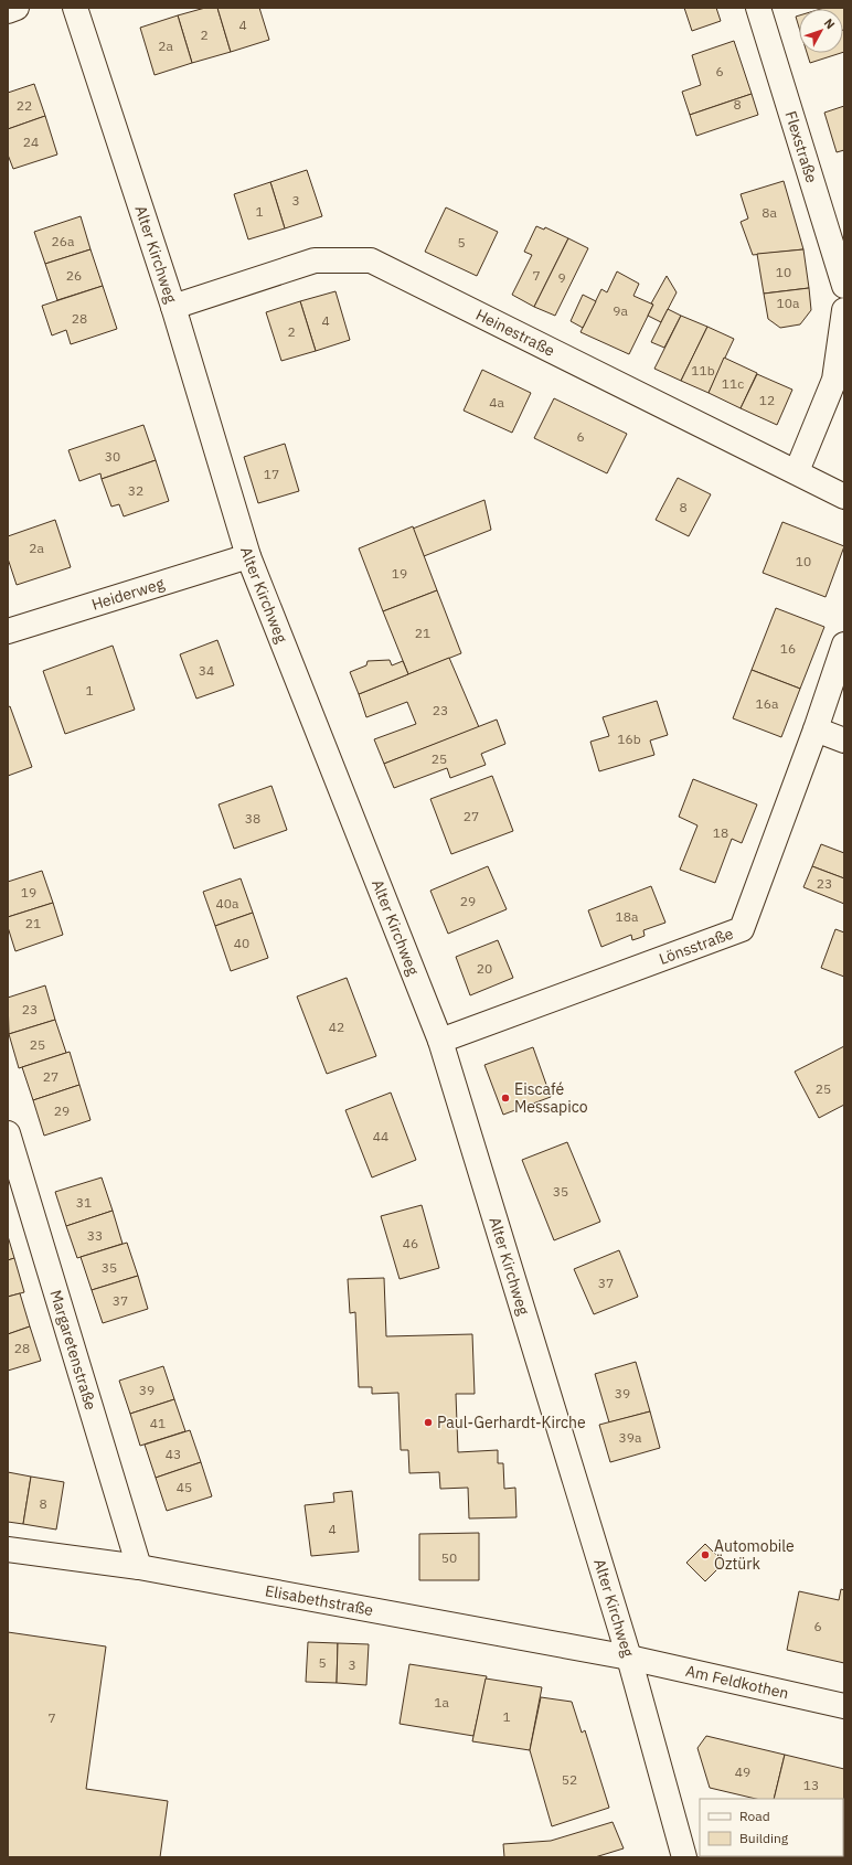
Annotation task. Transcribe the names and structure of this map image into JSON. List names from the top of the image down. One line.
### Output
{"streets":{"street":["Flexstraße","Alter Kirchweg","Heinestraße","Heiderweg","Lönsstraße","Margaretenstraße","Elisabethstraße","Am Feldkothen"]},"crossings":[["Alter Kirchweg","Heinestraße"],["Alter Kirchweg","Heiderweg"],["Alter Kirchweg","Lönsstraße"],["Alter Kirchweg","Elisabethstraße"],["Alter Kirchweg","Am Feldkothen"],["Margaretenstraße","Elisabethstraße"],["Elisabethstraße","Am Feldkothen"]],"places":["Eiscafé Messapico","Paul-Gerhardt-Kirche","Automobile Öztürk"],"house_numbers":["4","2","2a","6","8","22","24","3","1","8a","26a","5","10","26","7","9","10a","9a","28","4","2","11b","11c","12","4a","6","30","17","32","8","2a","10","19","21","16","34","1","16a","23","16b","25","27","38","18","23","19","29","40a","18a","21","40","20","23","42","25","27","25","29","44","35","31","33","46","35","37","37","28","39","39","41","39a","43","45","8","4","50","6","5","3","1a","1","7","49","52","13"],"legend":["Road","Building"],"north":"top right"}
